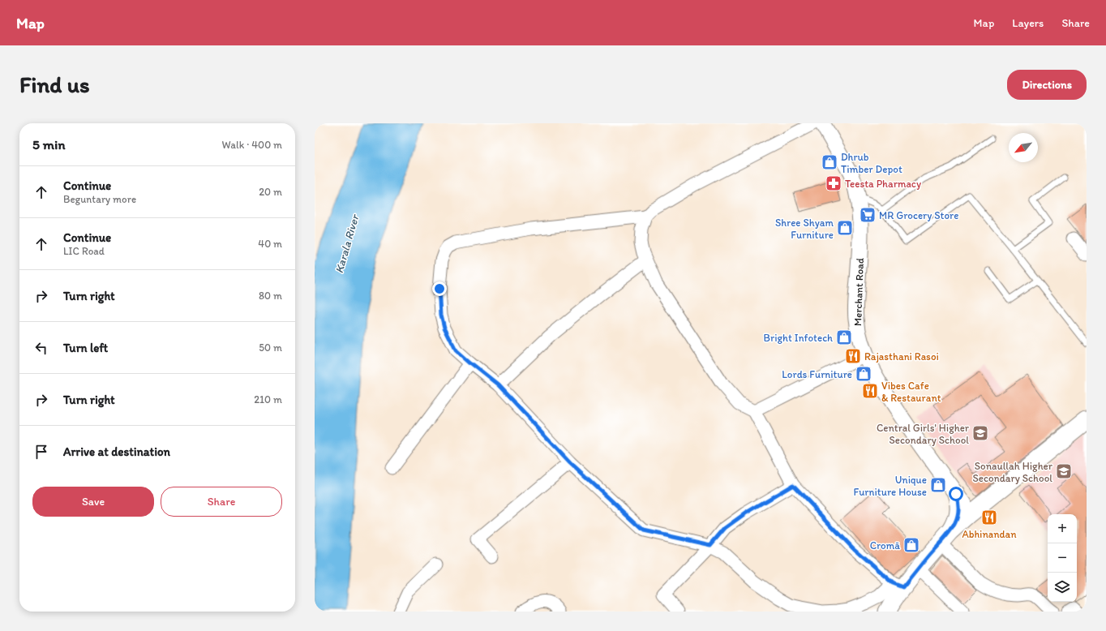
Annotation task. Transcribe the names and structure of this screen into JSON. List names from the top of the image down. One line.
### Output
{"streets":{"street":["Merchant Road"]},"water":["Karala River"],"places":{"shop":["Dhrub Timber Depot","Shree Shyam Furniture","Bright Infotech","Lords Furniture","Unique Furniture House","Cromā"],"pharmacy":["Teesta Pharmacy"],"supermarket":["MR Grocery Store"],"restaurant":["Rajasthani Rasoi","Vibes Cafe & Restaurant","Abhinandan"],"school or university":["Central Girls' Higher Secondary School","Sonaullah Higher Secondary School"]},"north":"bottom left","page":{"header":"Map","nav":["Map","Layers","Share"],"buttons":["Directions",["Save","Share"]],"title":"Find us","heading":["5 min","Walk · 400 m"],"list":[["Continue","Beguntary more","20 m"],["Continue","LIC Road","40 m"],["Turn right","80 m"],["Turn left","50 m"],["Turn right","210 m"],"Arrive at destination"],"map_buttons":["+","−"]}}
